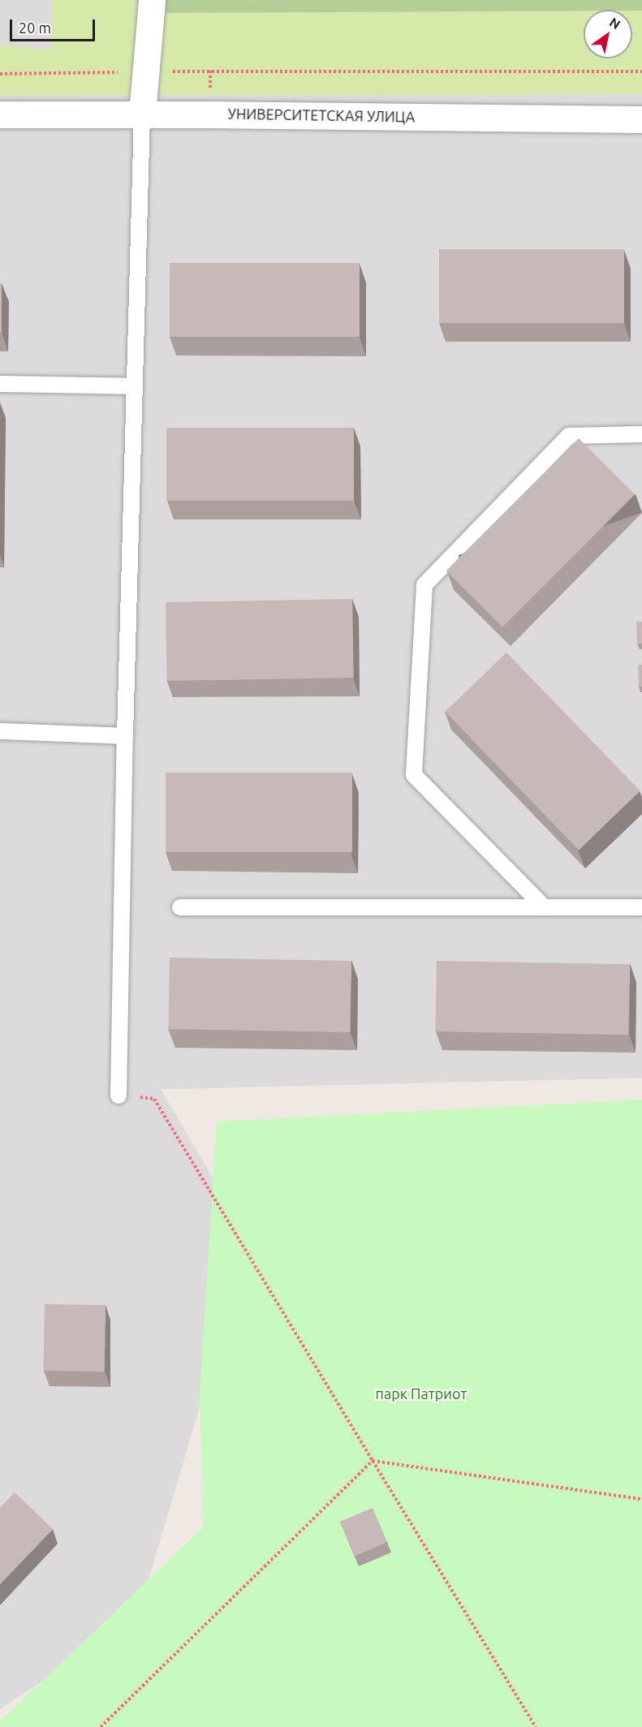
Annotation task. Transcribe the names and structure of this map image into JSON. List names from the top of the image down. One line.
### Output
{"streets":{"street":["УНИВЕРСИТЕТСКАЯ УЛИЦА"]},"parks":["парк Патриот"],"scale_bar":"20 m","north":"top right"}
